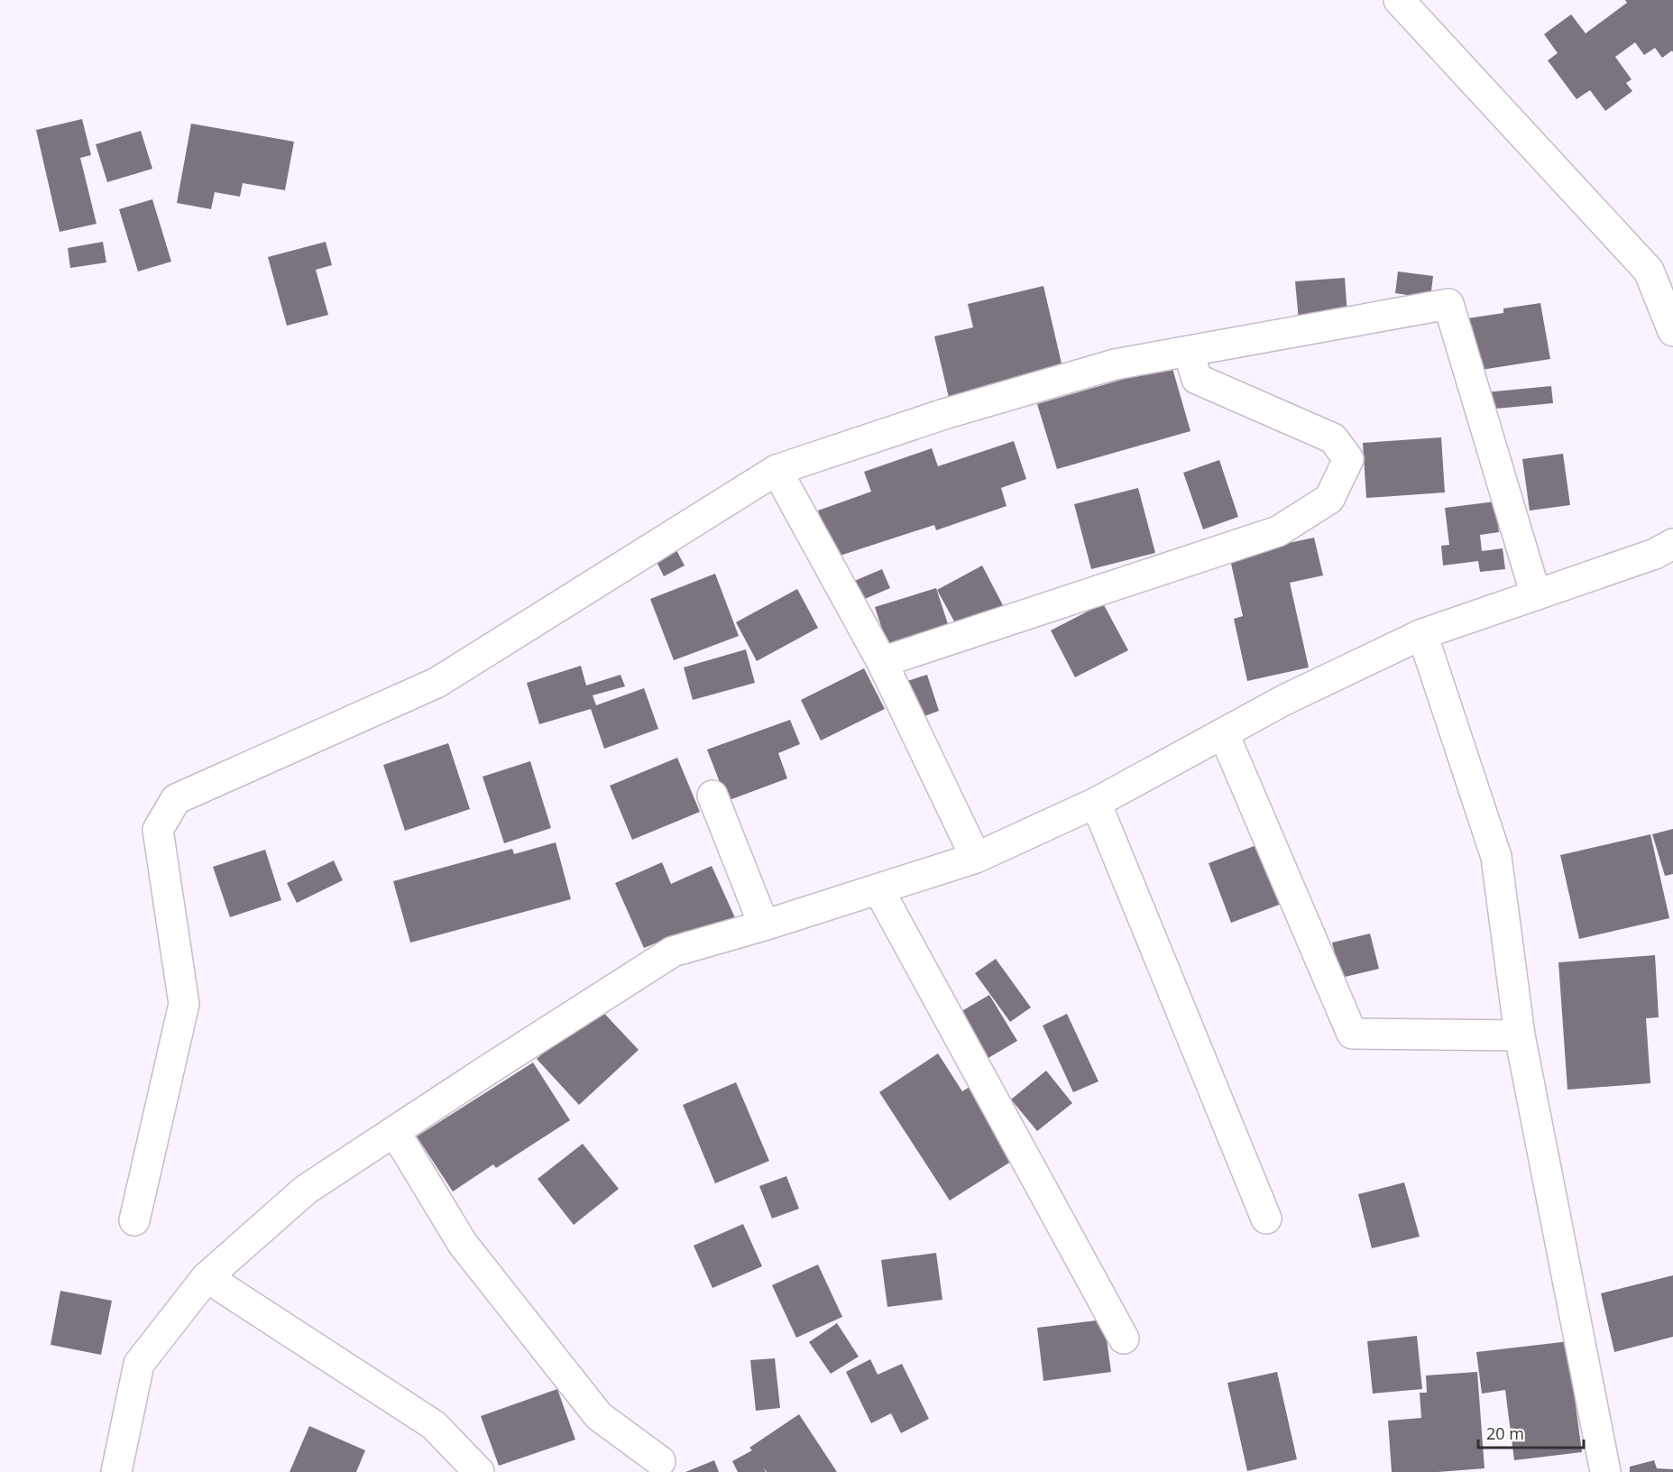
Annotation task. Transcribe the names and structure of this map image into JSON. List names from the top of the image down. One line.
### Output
{"scale_bar":"20 m"}
